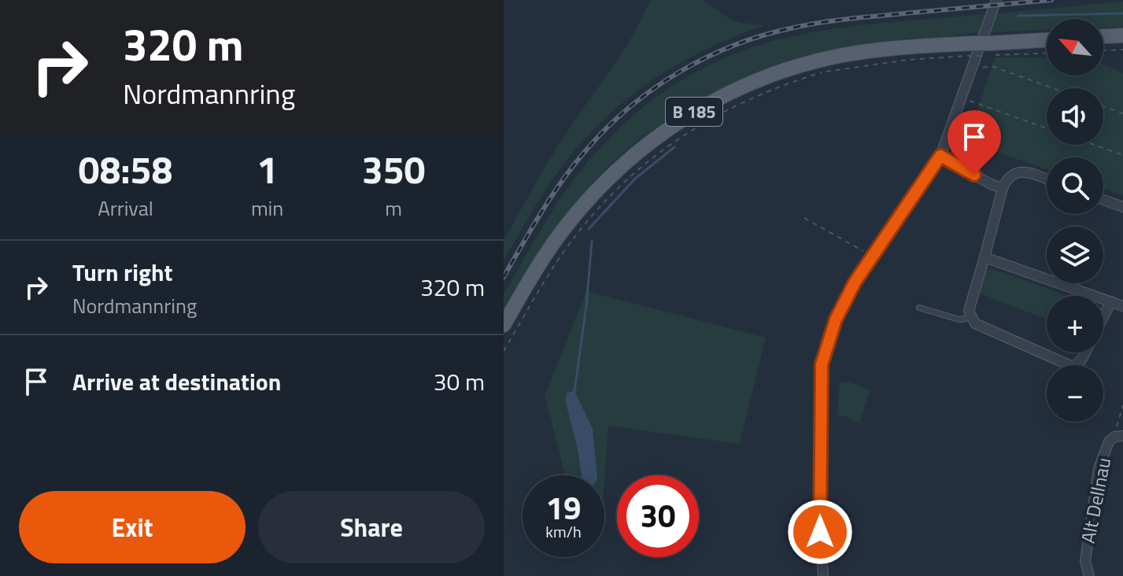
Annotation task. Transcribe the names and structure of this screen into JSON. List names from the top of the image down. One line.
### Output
{"streets":{"main road":["B 185"],"street":["Alt Dellnau"]},"north":"top left","page":{"turn":["320 m","Nordmannring"],"map_buttons":["+","−"],"eta":["08:58","Arrival","1","min","350","m"],"list":[{"name":"Turn right","note":"Nordmannring","value":"320 m"},{"name":"Arrive at destination","value":"30 m"}],"speed":"19 km/h","limit":"30","buttons":["Exit","Share"]}}
